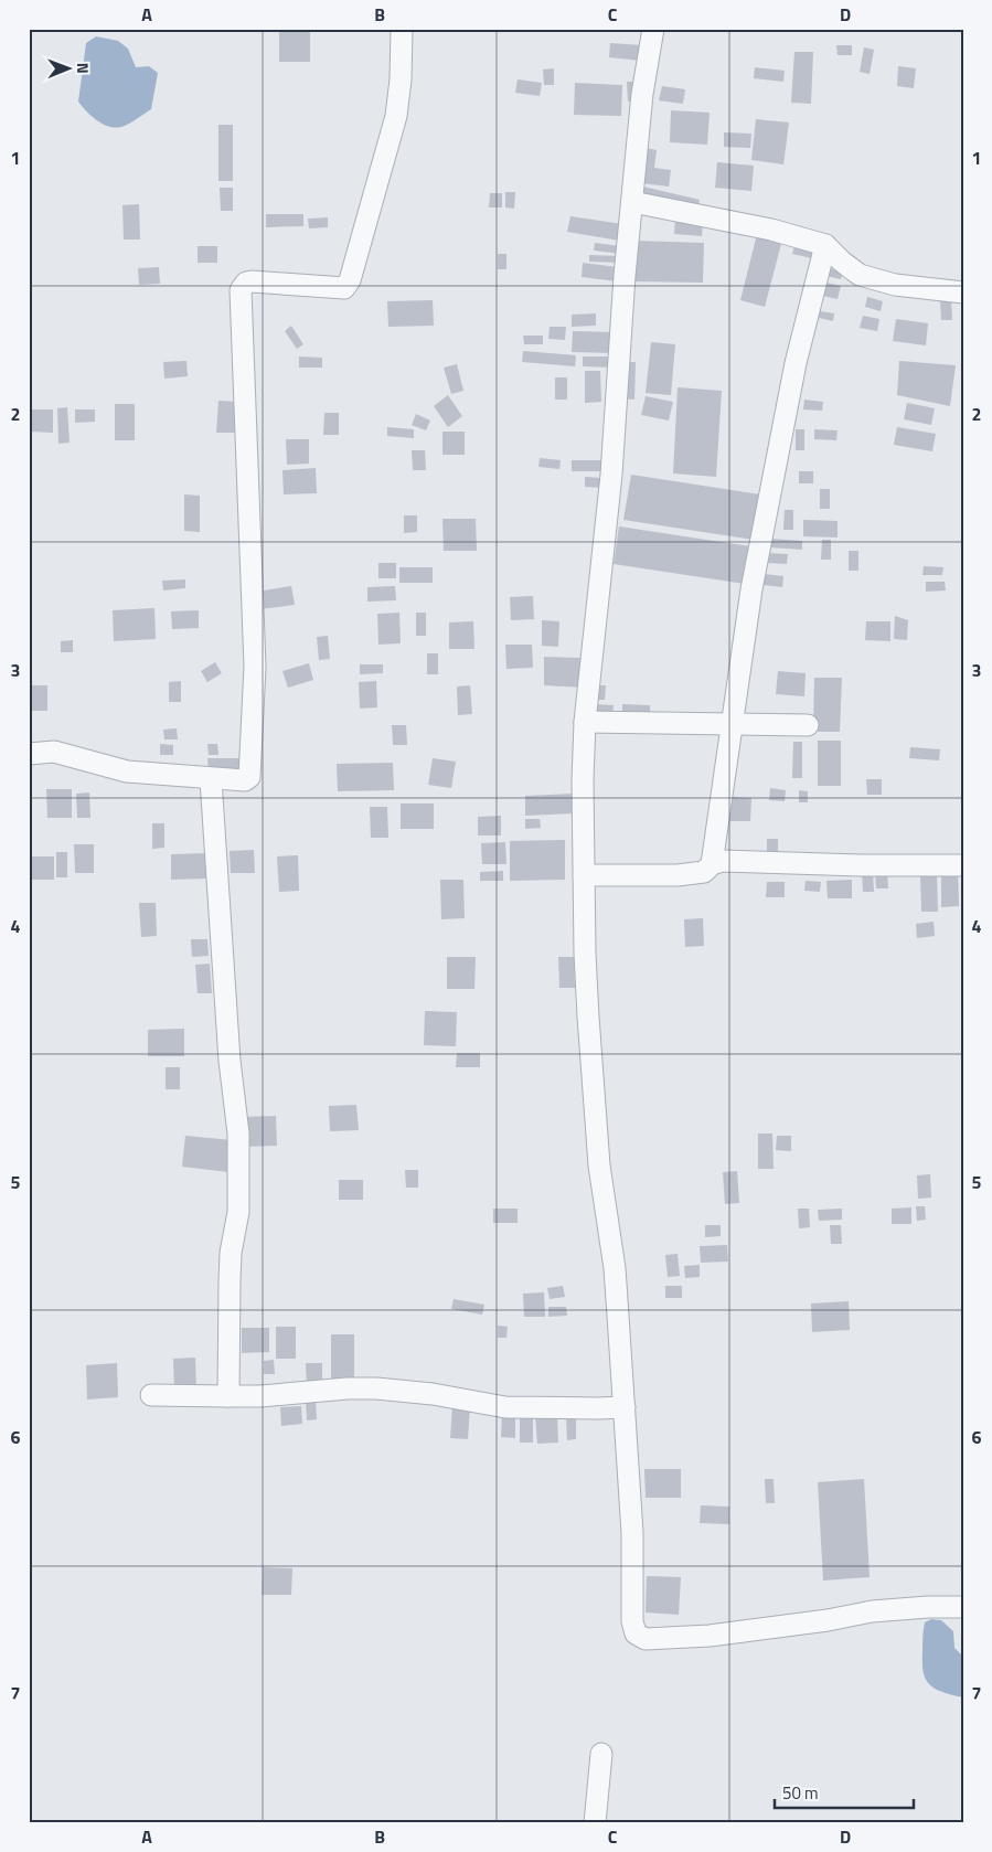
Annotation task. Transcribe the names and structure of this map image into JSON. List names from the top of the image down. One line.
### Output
{"scale_bar":"50 m","north":"right","grid":{"columns":["A","B","C","D"],"rows":["1","2","3","4","5","6","7"]}}
